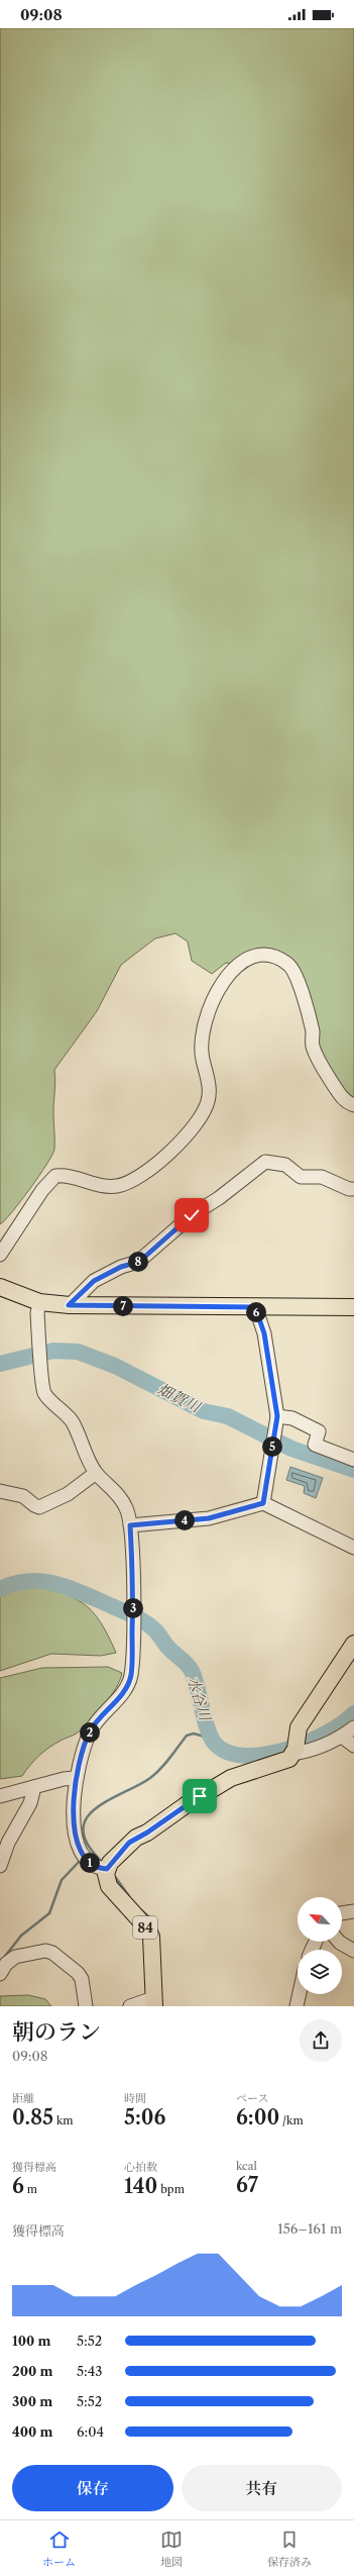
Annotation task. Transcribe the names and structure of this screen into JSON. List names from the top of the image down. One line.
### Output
{"streets":{"main road":["84"]},"water":["畑賀川","水谷川"],"north":"top left","page":{"status":"09:08","pins":["8","7","6","5","4","3","2","1"],"heading":["朝のラン","09:08"],"stats":[["距離","0.85 km"],["時間","5:06"],["ペース","6:00 /km"],["獲得標高","6 m"],["心拍数","140 bpm"],["kcal","67"]],"chart":["獲得標高","156–161 m"],"list":[{"name":"100 m","note":"5:52"},{"name":"200 m","note":"5:43"},{"name":"300 m","note":"5:52"},{"name":"400 m","note":"6:04"}],"buttons":["保存","共有"],"tabs":["ホーム","地図","保存済み"]}}
